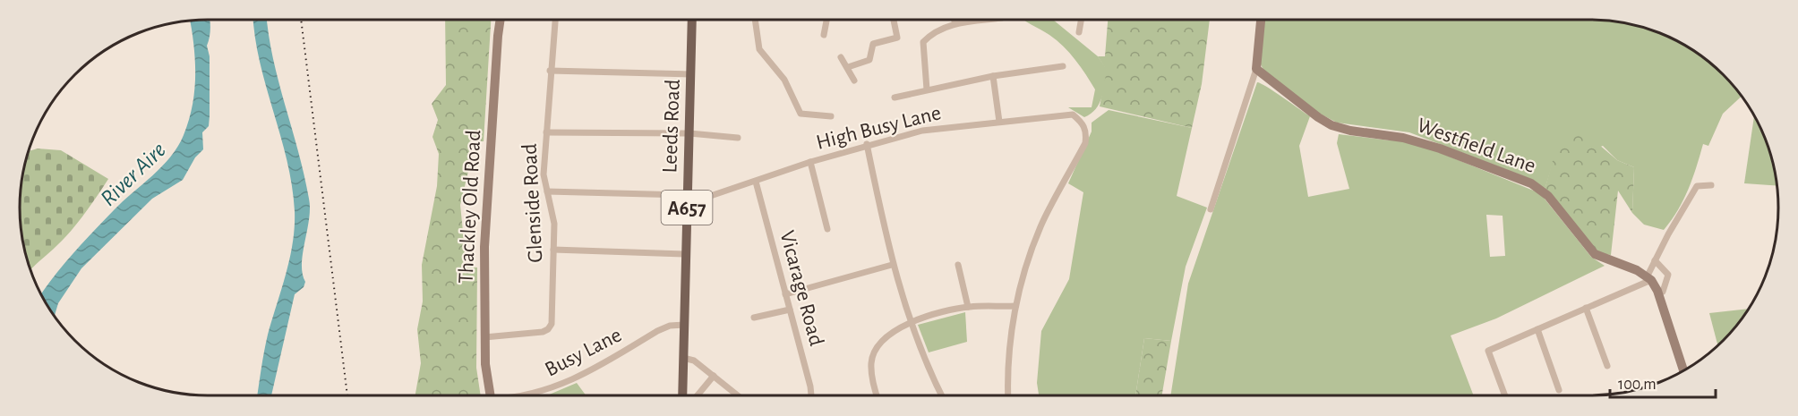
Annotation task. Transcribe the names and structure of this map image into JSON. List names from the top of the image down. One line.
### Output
{"streets":{"main road":["Leeds Road","A657"],"street":["High Busy Lane","Westfield Lane","Glenside Road","Thackley Old Road","Vicarage Road","Busy Lane"]},"crossings":[["Leeds Road","High Busy Lane"],["Leeds Road","Busy Lane"],["High Busy Lane","Glenside Road"],["High Busy Lane","Vicarage Road"],["Glenside Road","Thackley Old Road"]],"water":["River Aire"],"scale_bar":"100 m"}
